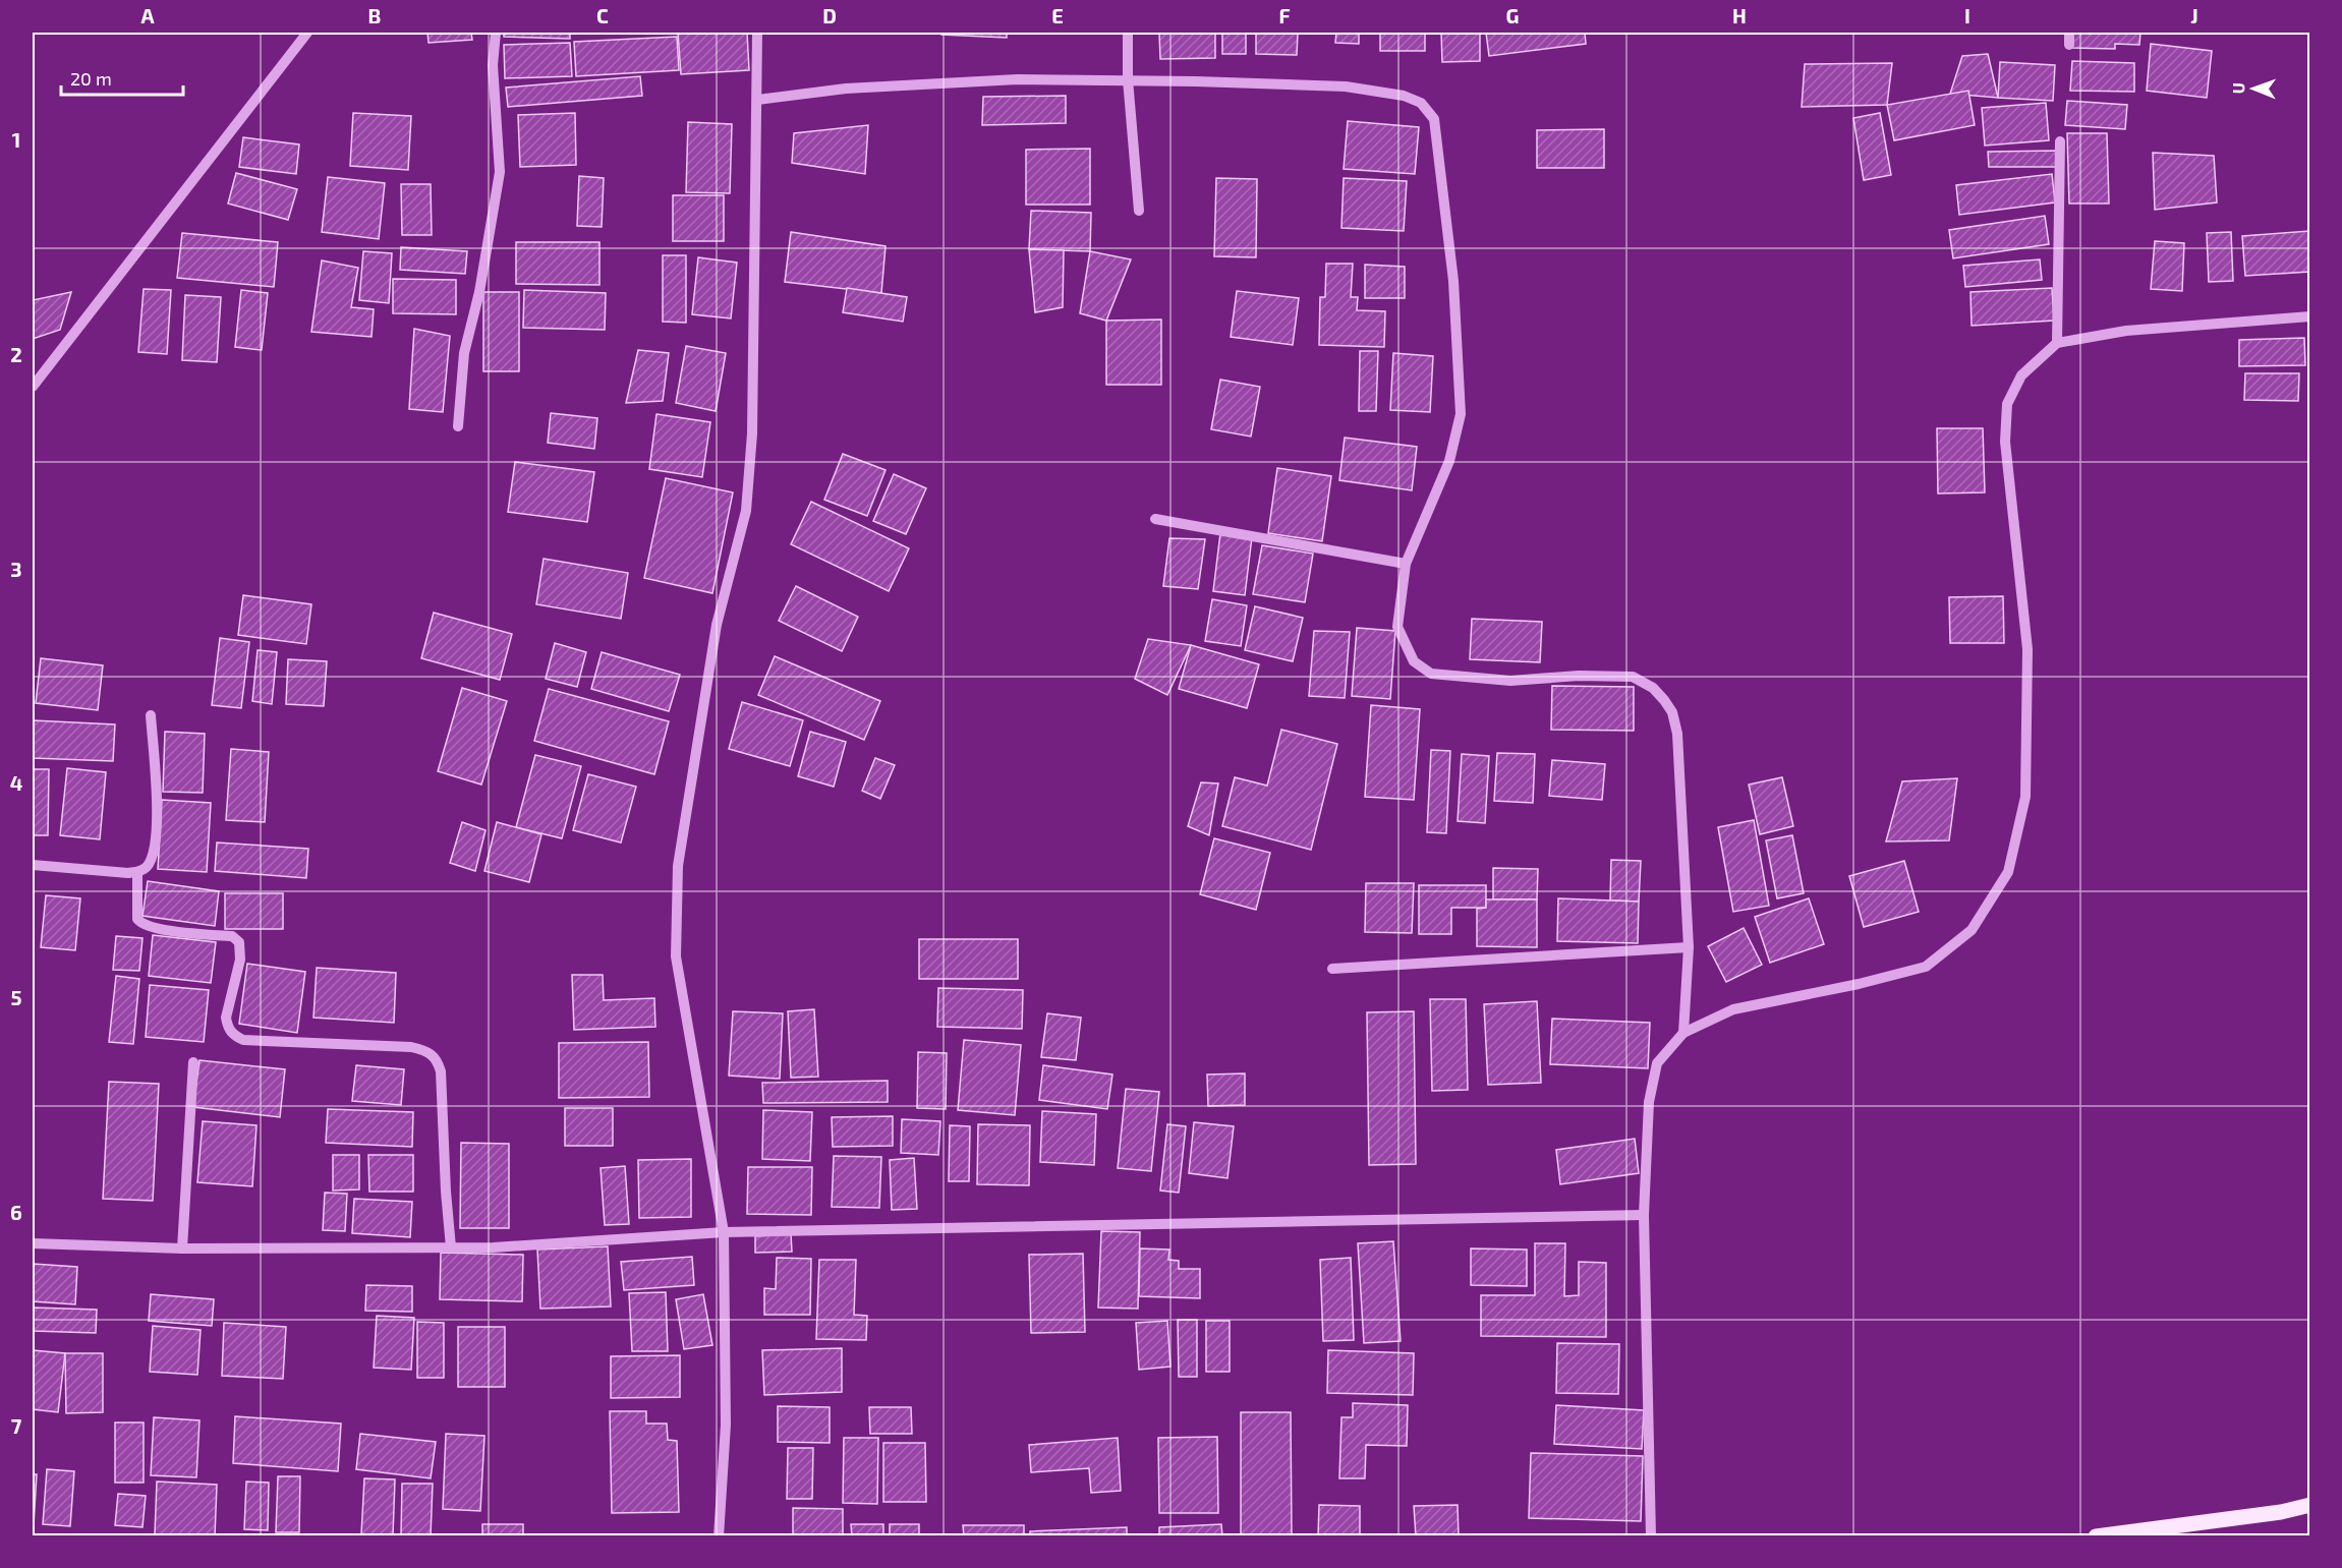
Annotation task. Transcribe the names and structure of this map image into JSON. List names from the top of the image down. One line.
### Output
{"scale_bar":"20 m","north":"left","grid":{"columns":["A","B","C","D","E","F","G","H","I","J"],"rows":["1","2","3","4","5","6","7"]}}
